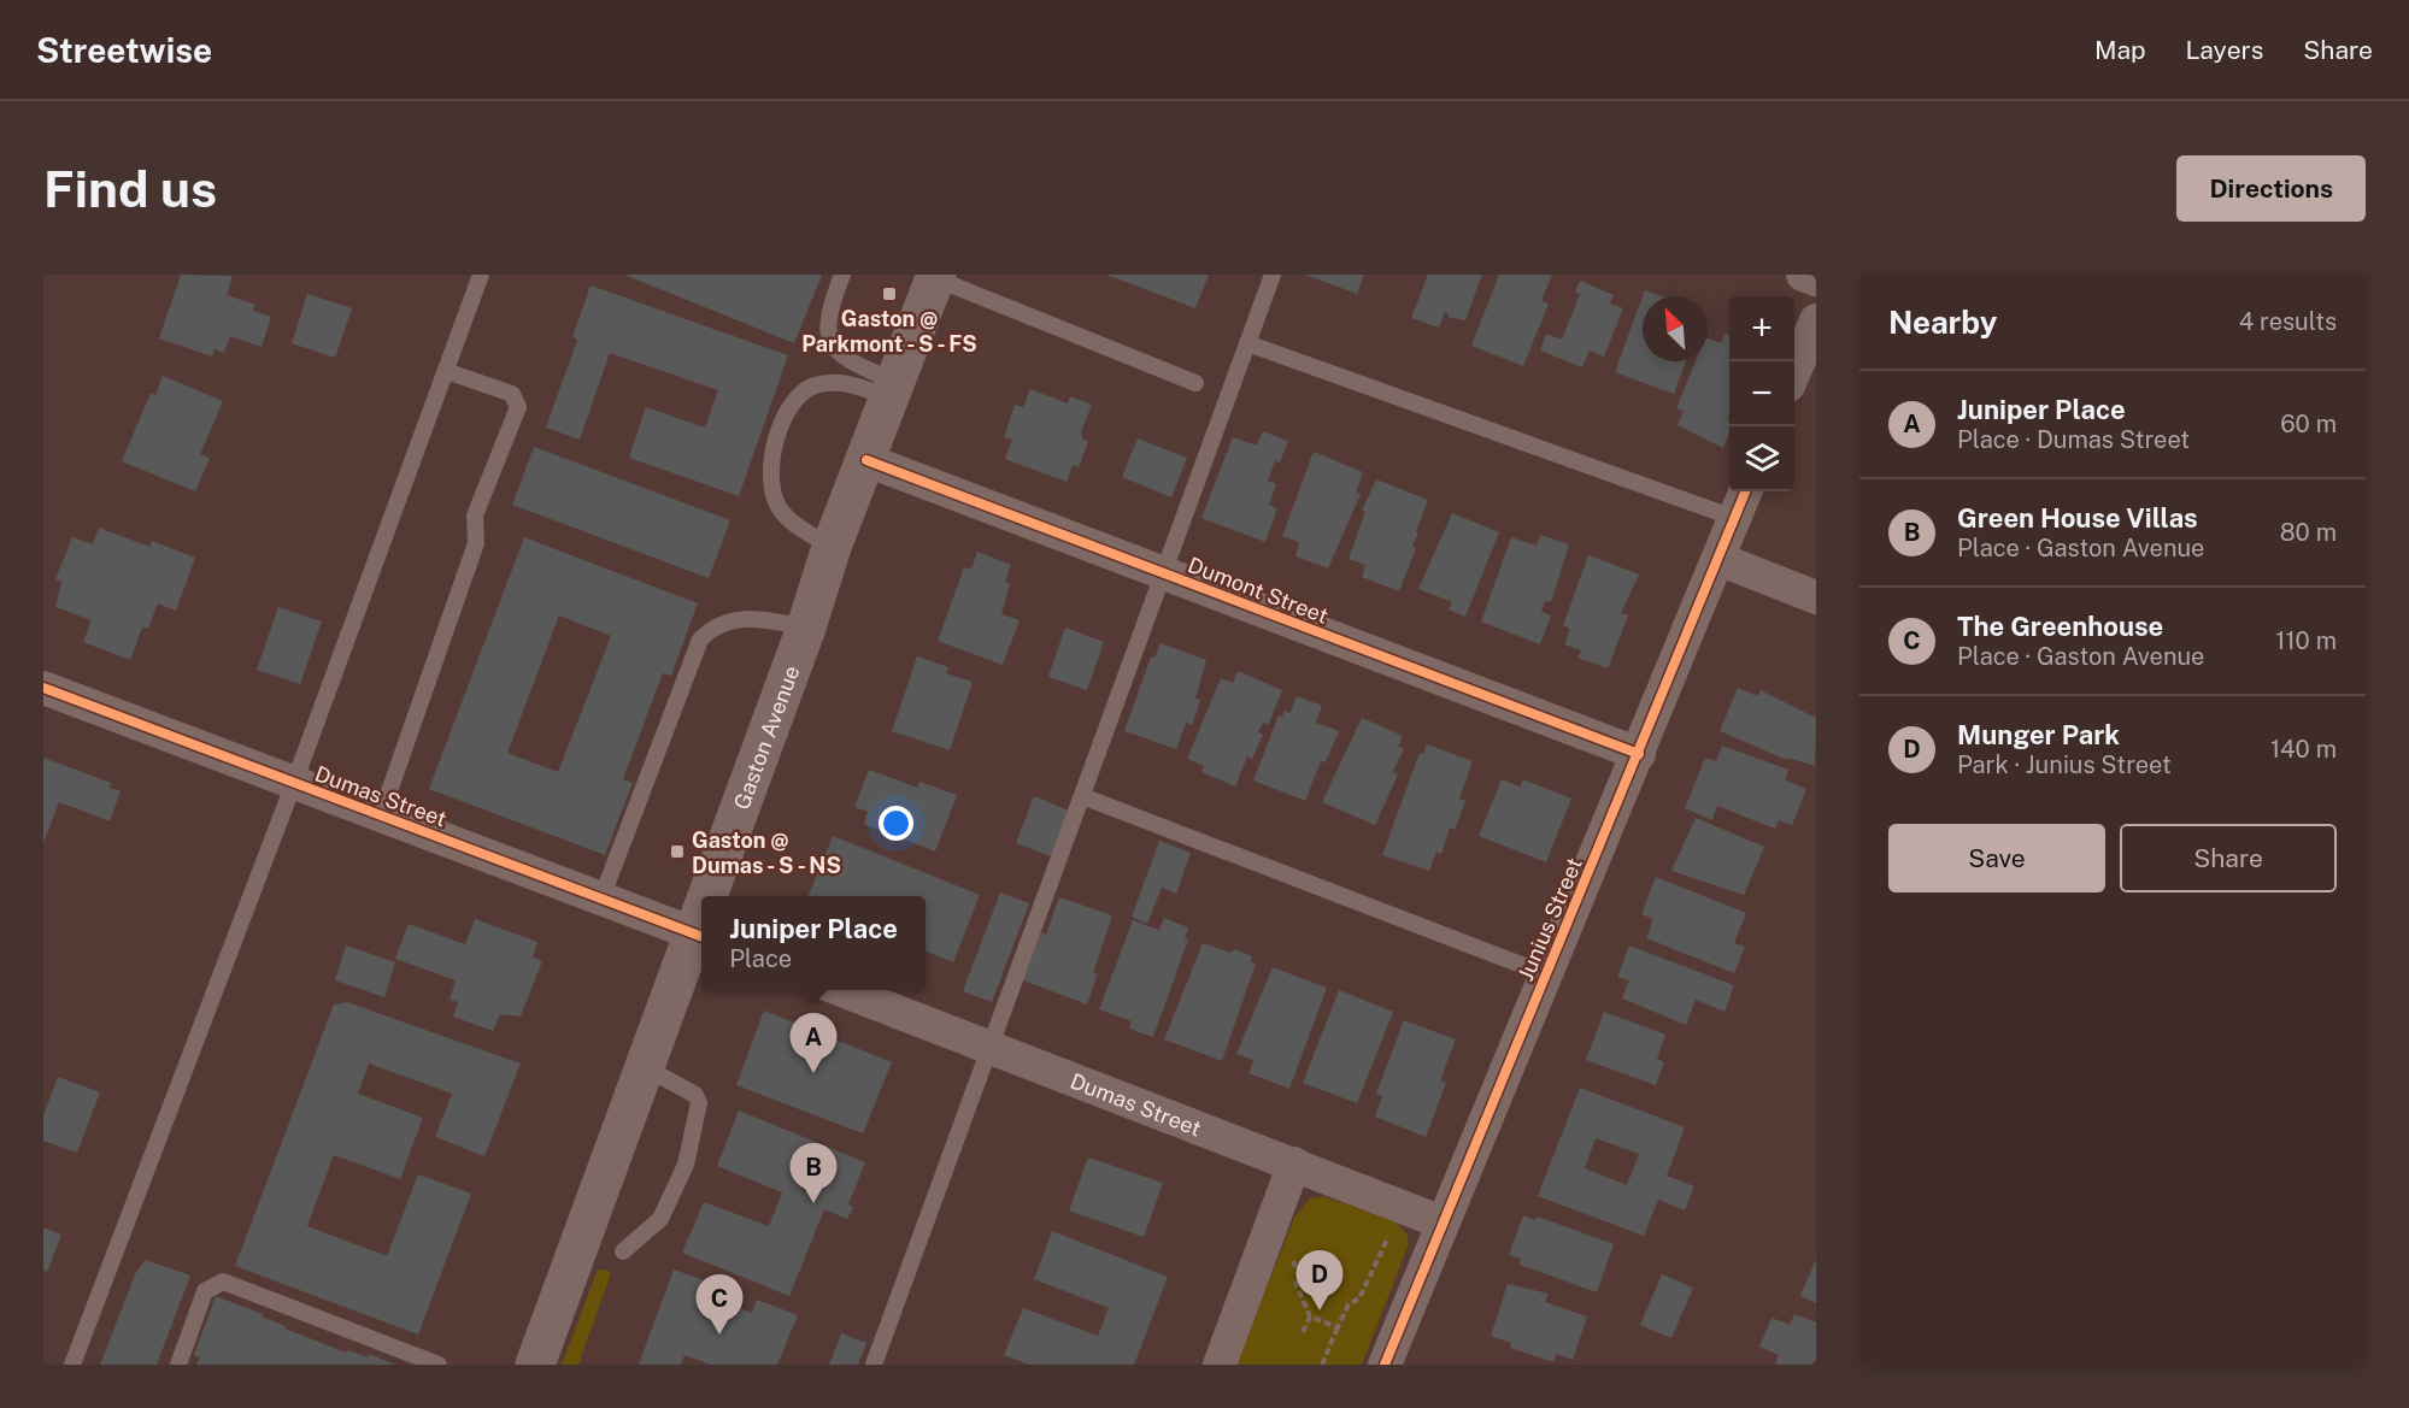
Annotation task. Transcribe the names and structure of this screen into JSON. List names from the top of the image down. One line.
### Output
{"streets":{"main road":["Gaston Avenue"],"street":["Dumont Street","Dumas Street","Junius Street"]},"crossings":[["Dumont Street","Gaston Avenue"],["Dumont Street","Junius Street"],["Gaston Avenue","Dumas Street"],["Dumas Street","Junius Street"]],"places":{"transit":["Gaston @ Parkmont - S - FS","Gaston @ Dumas - S - NS"]},"north":"top left","page":{"header":"Streetwise","nav":["Map","Layers","Share"],"buttons":["Directions",["Save","Share"]],"title":"Find us","heading":["Nearby","4 results"],"map_buttons":["+","−"],"list":[{"mark":"A","name":"Juniper Place","note":"Place · Dumas Street","value":"60 m"},{"mark":"B","name":"Green House Villas","note":"Place · Gaston Avenue","value":"80 m"},{"mark":"C","name":"The Greenhouse","note":"Place · Gaston Avenue","value":"110 m"},{"mark":"D","name":"Munger Park","note":"Park · Junius Street","value":"140 m"}],"popup":["Juniper Place","Place"],"pins":["A","B","D","C"]}}
